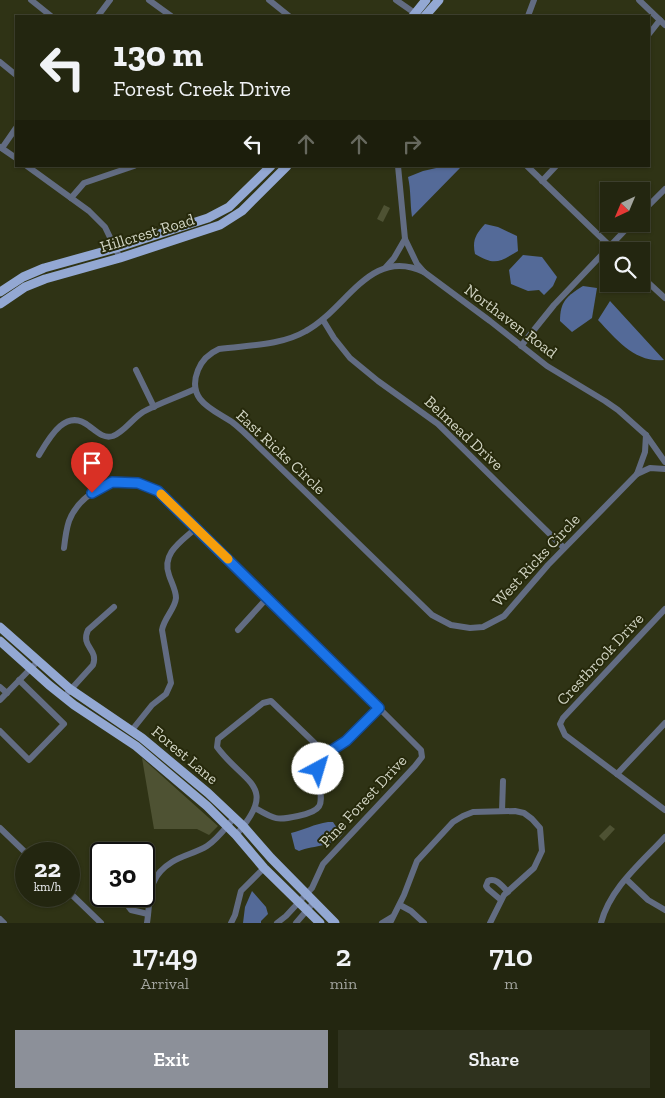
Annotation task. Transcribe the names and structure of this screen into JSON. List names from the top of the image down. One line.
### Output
{"streets":{"main road":["Hillcrest Road","Forest Lane"],"street":["Northaven Road","Belmead Drive","East Ricks Circle","West Ricks Circle","Crestbrook Drive","Pine Forest Drive"]},"crossings":[["Northaven Road","West Ricks Circle"],["Belmead Drive","West Ricks Circle"],["East Ricks Circle","West Ricks Circle"],["Forest Lane","Pine Forest Drive"]],"north":"bottom left","page":{"turn":["130 m","Forest Creek Drive"],"speed":"22 km/h","limit":"30","eta":["17:49","Arrival","2","min","710","m"],"buttons":["Exit","Share"]}}
